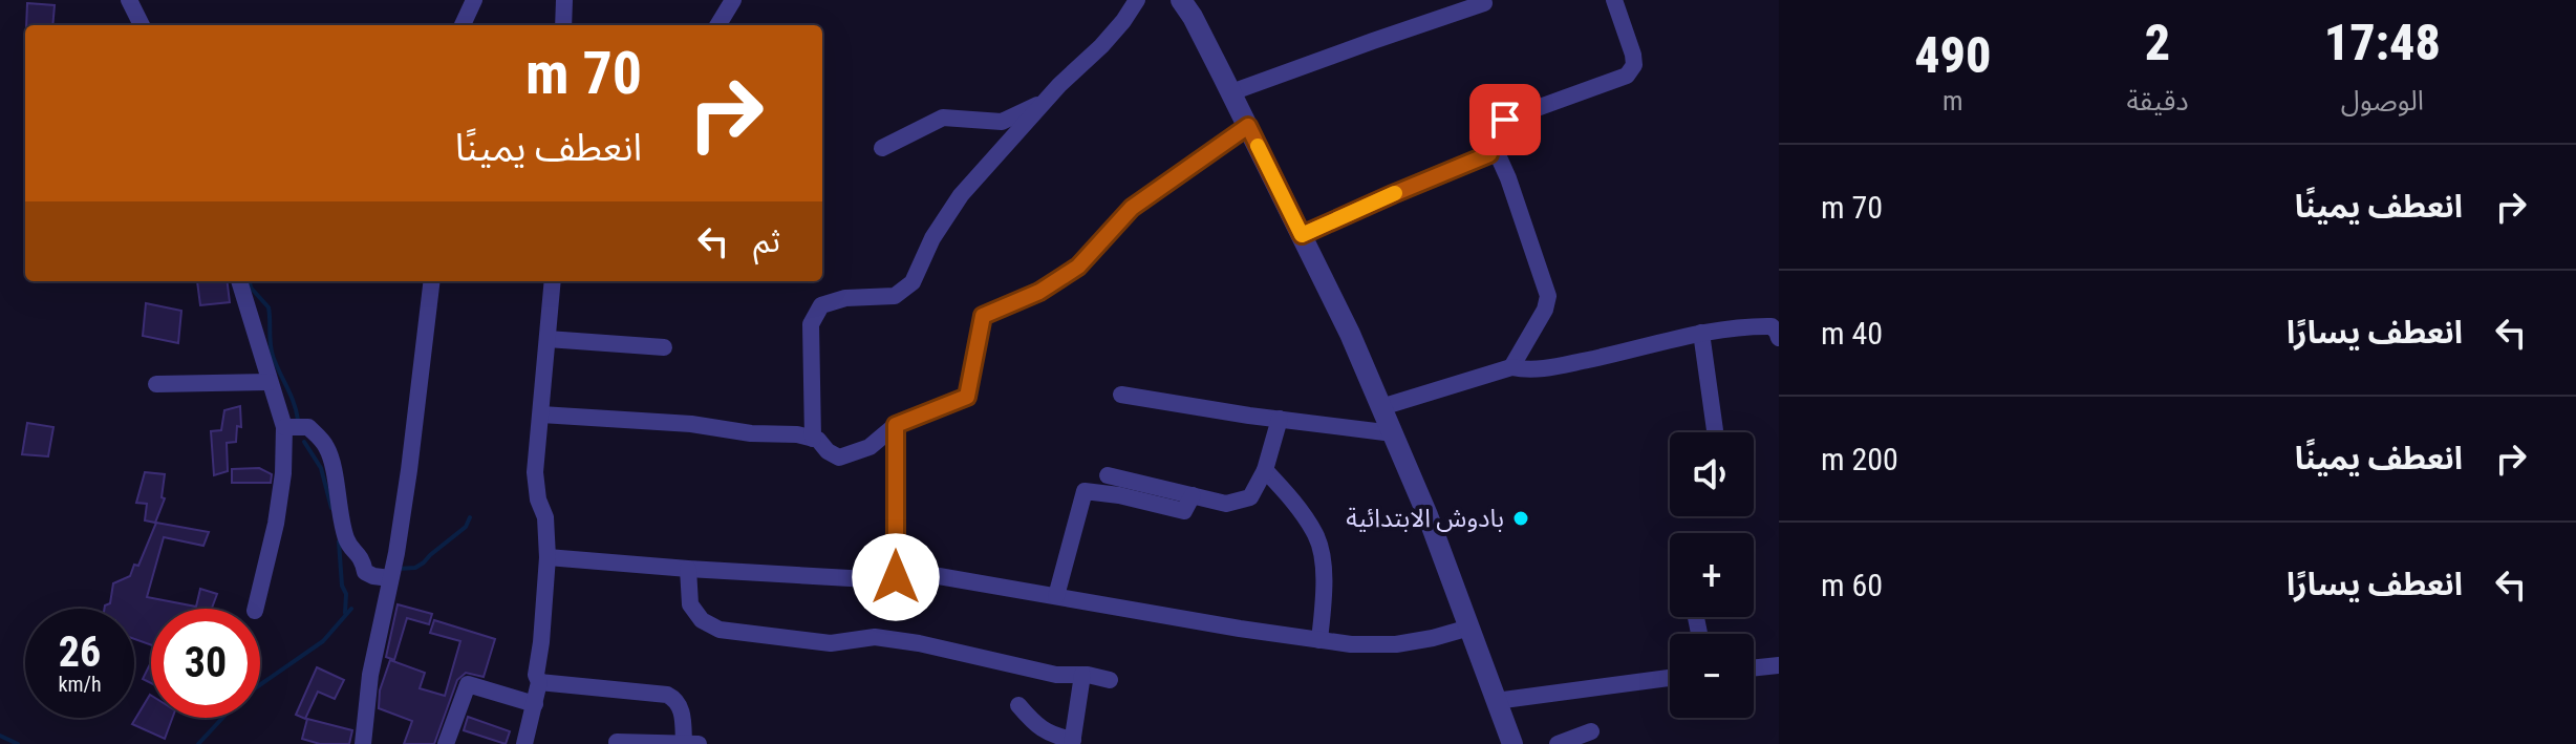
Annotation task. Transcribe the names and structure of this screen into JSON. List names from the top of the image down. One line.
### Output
{"places":["بادوش الابتدائية"],"page":{"eta":["17:48","الوصول","2","دقيقة","490","m"],"turn":["70 m","انعطف يمينًا"],"list":[{"name":"انعطف يمينًا","value":"70 m"},{"name":"انعطف يسارًا","value":"40 m"},{"name":"انعطف يمينًا","value":"200 m"},{"name":"انعطف يسارًا","value":"60 m"}],"then":"ثم","map_buttons":["+","−"],"speed":"26 km/h","limit":"30"}}
